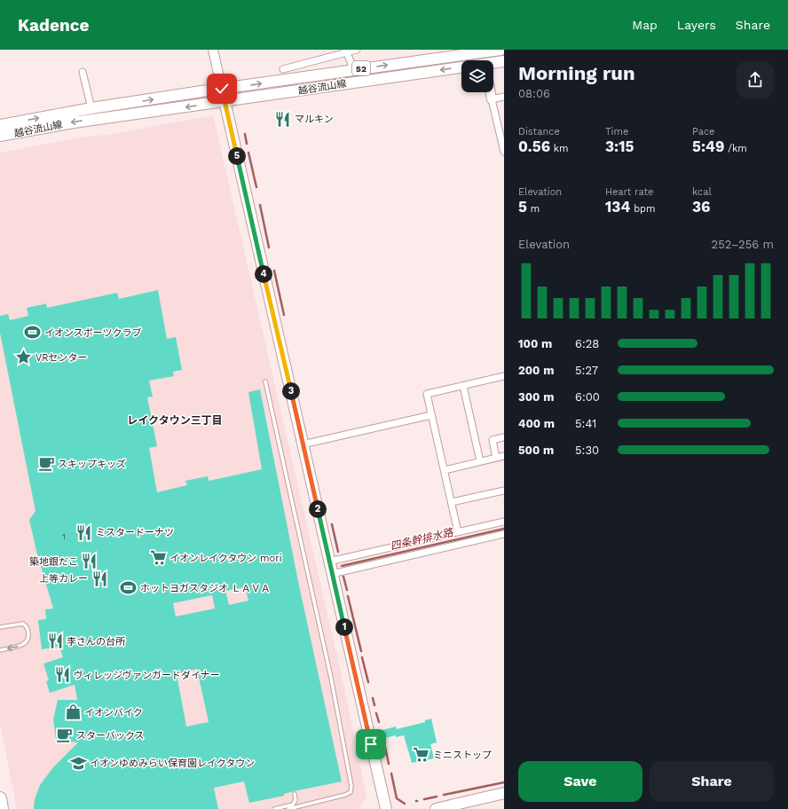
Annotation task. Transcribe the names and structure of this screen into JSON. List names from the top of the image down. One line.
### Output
{"streets":{"main road":["52","越谷流山線"]},"districts":["レイクタウン三丁目"],"water":["四条幹排水路"],"places":{"restaurant":["マルキン","ミスタードーナツ","築地銀だこ","上等カレー","李さんの台所","ヴィレッジヴァンガードダイナー"],"sports":["イオンスポーツクラブ","ホットヨガスタジオ ＬＡＶＡ"],"place":["VRセンター"],"cafe":["スキップキッズ","スターバックス"],"supermarket":["イオンレイクタウン mori","ミニストップ"],"shop":["イオンバイク"],"school or university":["イオンゆめみらい保育園レイクタウン"]},"house_numbers":["1"],"page":{"header":"Kadence","nav":["Map","Layers","Share"],"heading":["Morning run","08:06"],"stats":[["Distance","0.56 km"],["Time","3:15"],["Pace","5:49 /km"],["Elevation","5 m"],["Heart rate","134 bpm"],["kcal","36"]],"pins":["5","4","3","2","1"],"chart":["Elevation","252–256 m"],"list":[{"name":"100 m","note":"6:28"},{"name":"200 m","note":"5:27"},{"name":"300 m","note":"6:00"},{"name":"400 m","note":"5:41"},{"name":"500 m","note":"5:30"}],"buttons":["Save","Share"]}}
